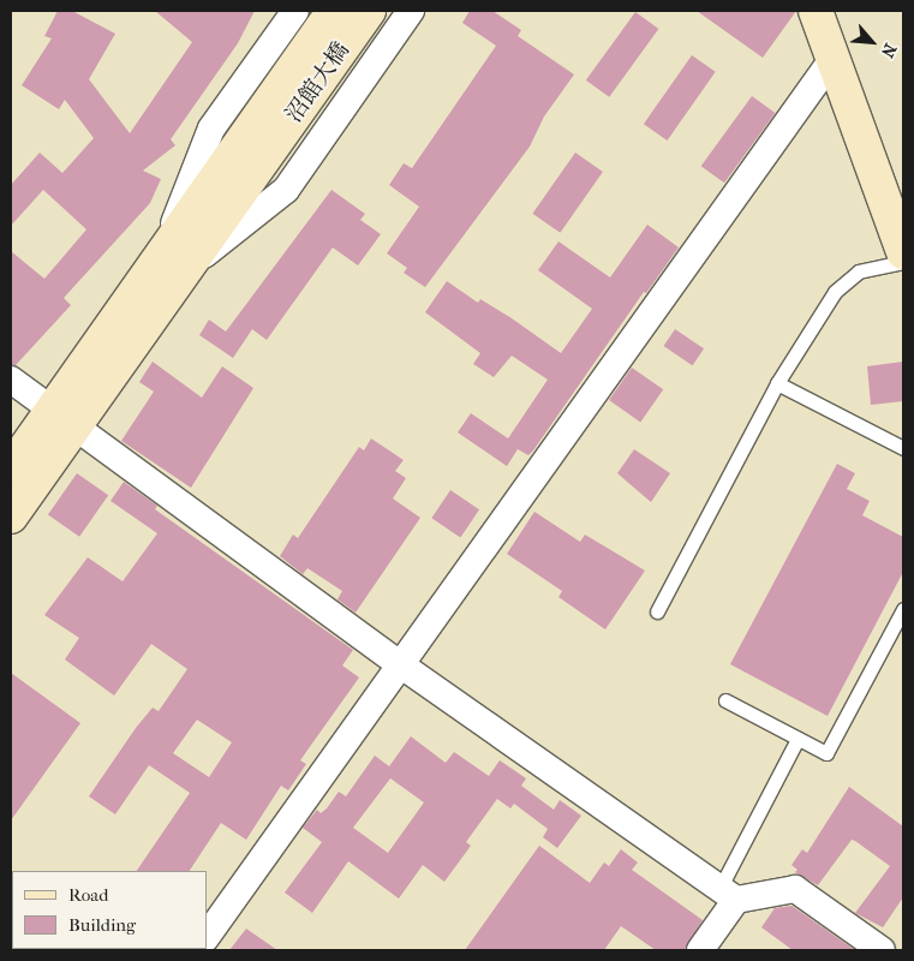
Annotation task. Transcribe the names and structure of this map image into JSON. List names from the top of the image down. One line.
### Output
{"streets":{"street":["沼館大橋"]},"legend":["Road","Building"],"north":"bottom right"}
